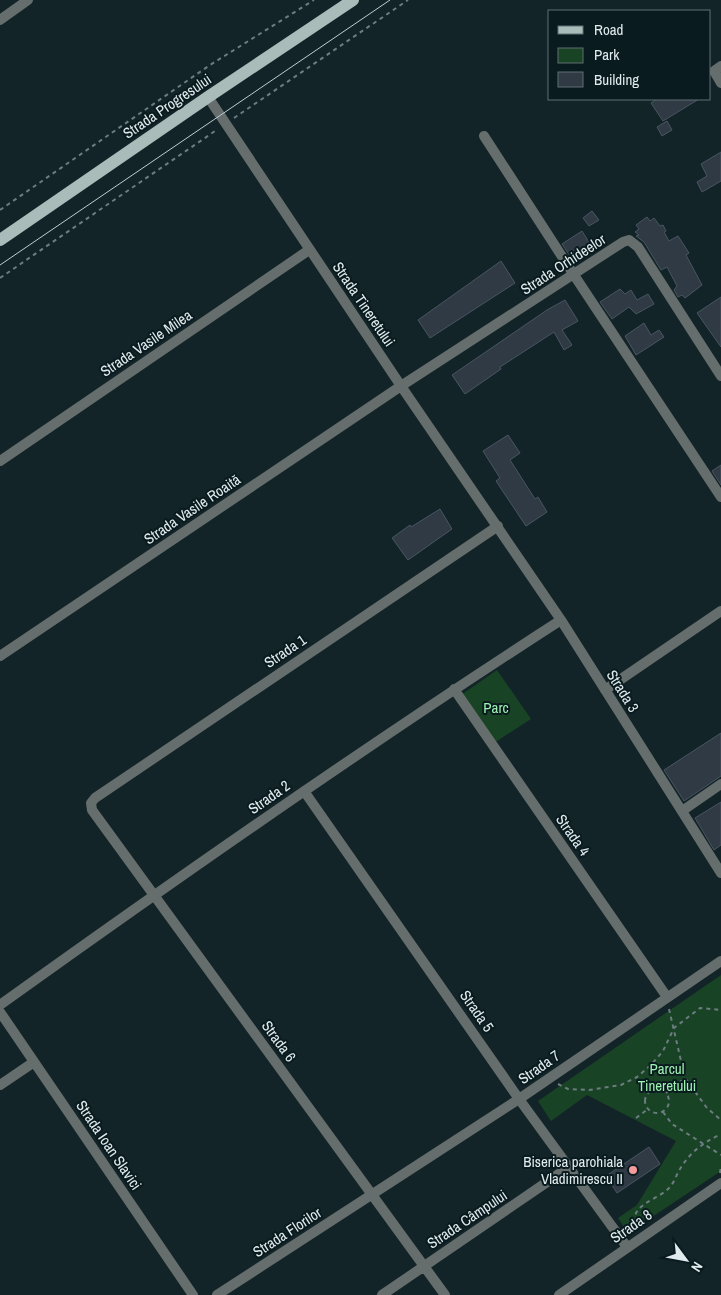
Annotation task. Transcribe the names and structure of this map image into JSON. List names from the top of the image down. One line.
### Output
{"streets":{"main road":["Strada Progresului"],"street":["Strada Orhideelor","Strada Tineretului","Strada Vasile Milea","Strada Vasile Roaită","Strada 1","Strada 3","Strada 2","Strada 4","Strada 5","Strada 6","Strada 7","Strada Ioan Slavici","Strada Câmpului","Strada 8","Strada Florilor"]},"crossings":[["Strada Progresului","Strada Tineretului"],["Strada Orhideelor","Strada Tineretului"],["Strada Orhideelor","Strada Vasile Roaită"],["Strada Tineretului","Strada Vasile Milea"],["Strada Tineretului","Strada Vasile Roaită"],["Strada Tineretului","Strada 1"],["Strada Tineretului","Strada 3"],["Strada 1","Strada 3"],["Strada 1","Strada 6"],["Strada 3","Strada 2"],["Strada 2","Strada 4"],["Strada 2","Strada 5"],["Strada 2","Strada 6"],["Strada 4","Strada 7"],["Strada 5","Strada 7"],["Strada 5","Strada Câmpului"],["Strada 5","Strada 8"],["Strada 6","Strada 7"],["Strada 6","Strada Câmpului"],["Strada 6","Strada Florilor"],["Strada 7","Strada Florilor"]],"parks":["Parc","Parcul Tineretului"],"places":["Biserica parohiala Vladimirescu II"],"legend":["Road","Park","Building"],"north":"bottom right"}
